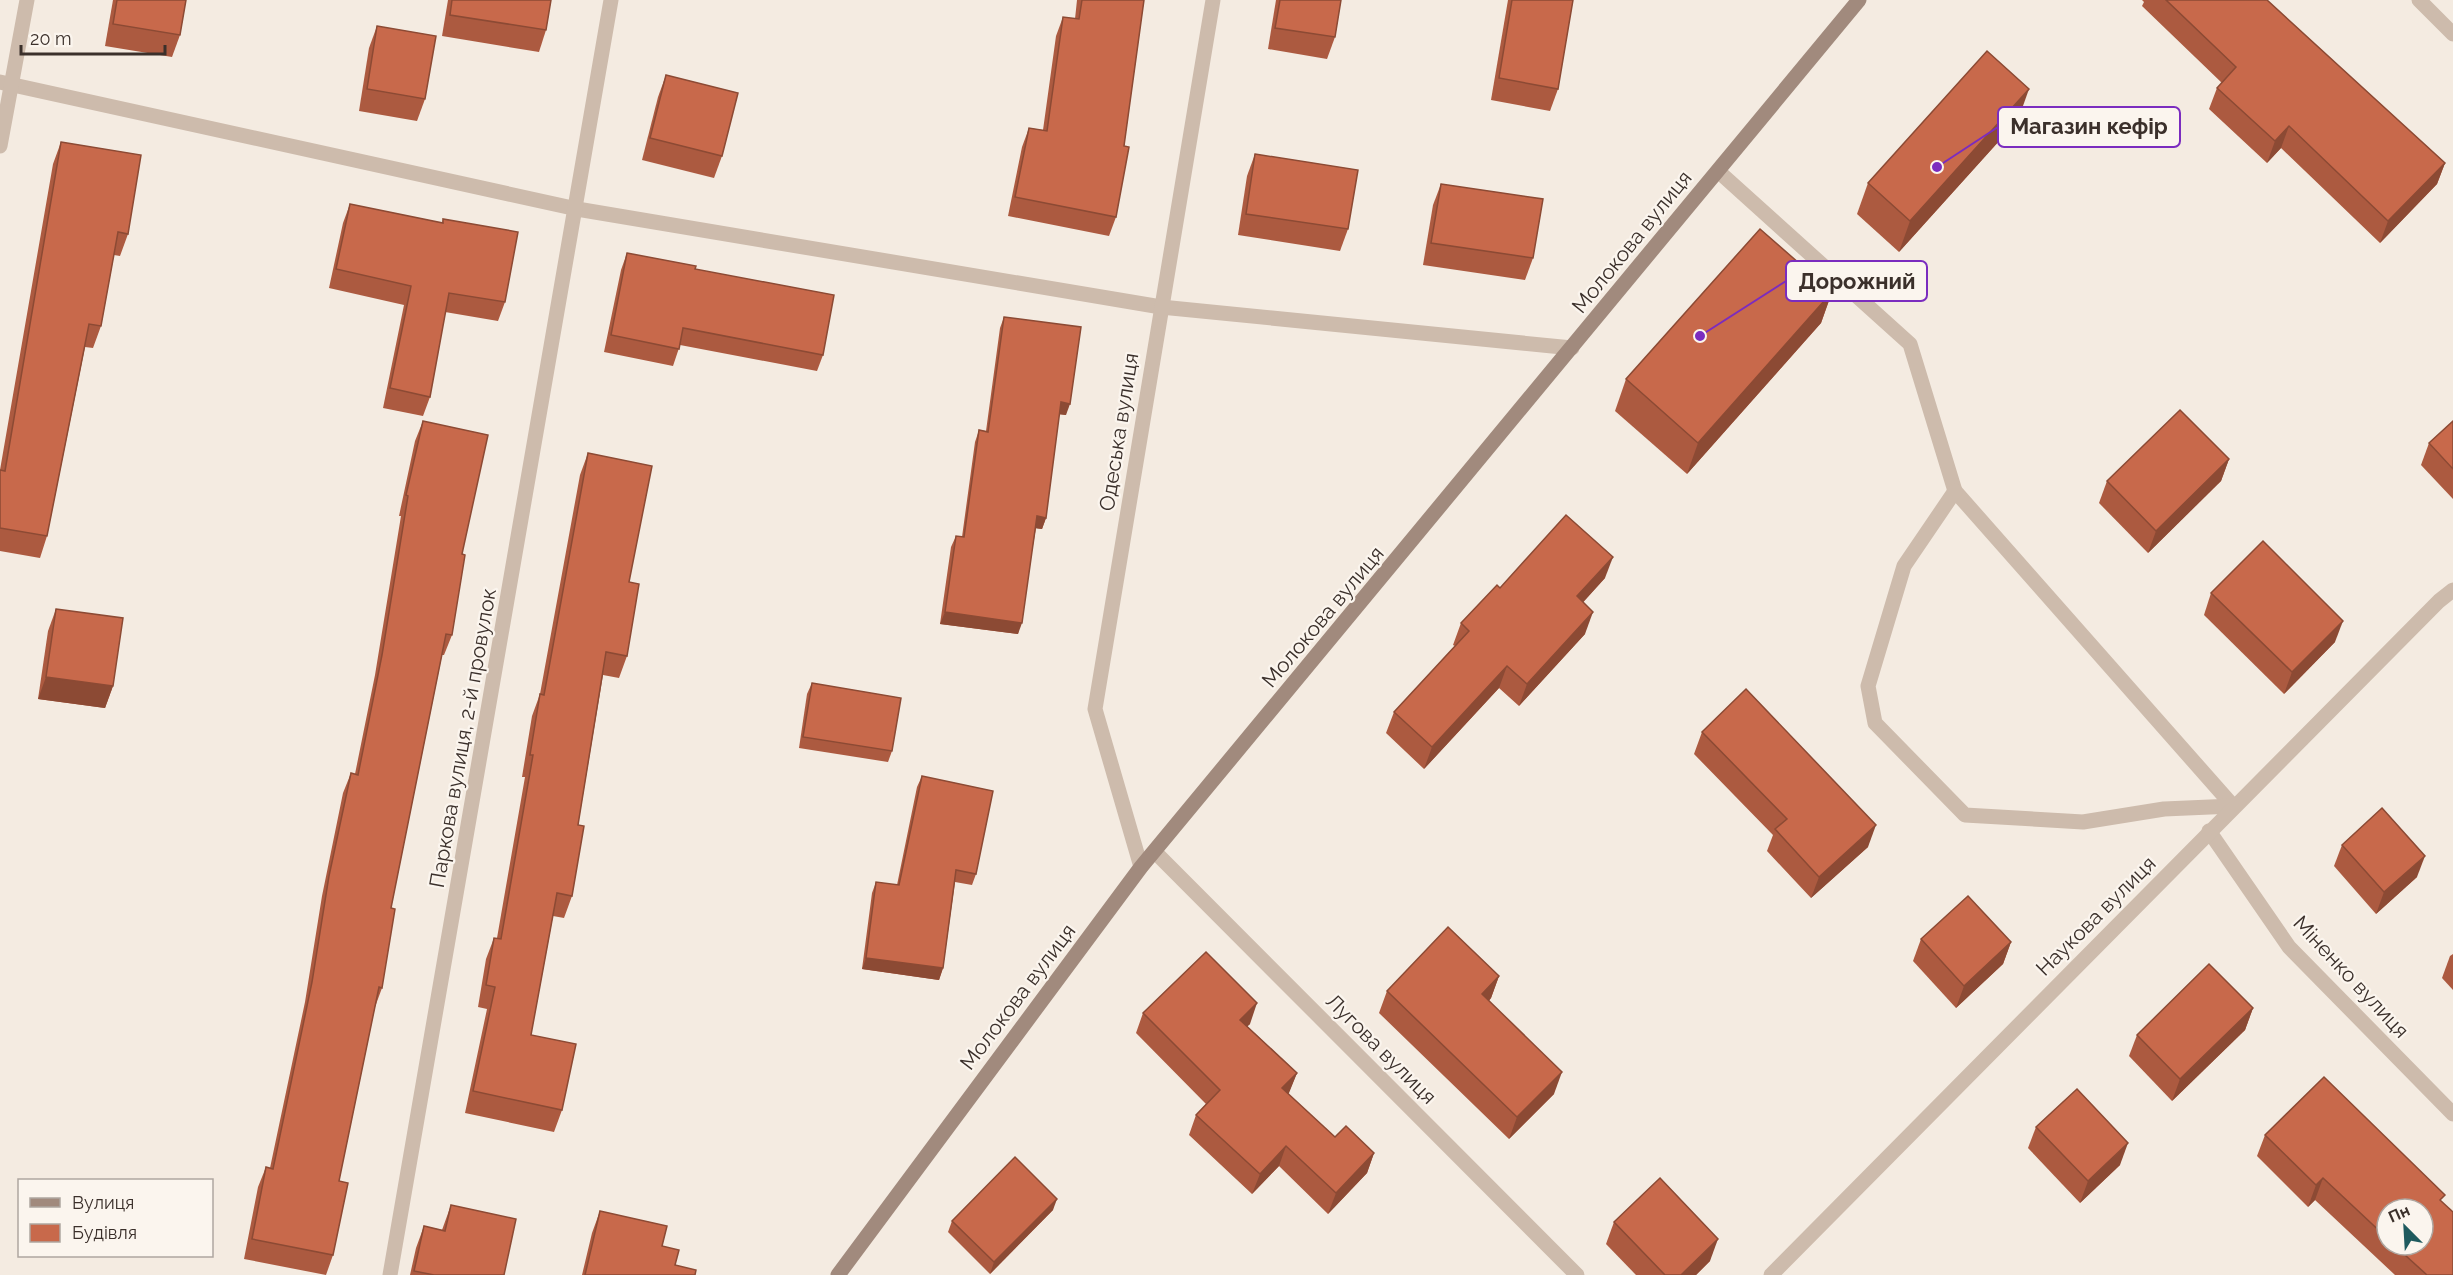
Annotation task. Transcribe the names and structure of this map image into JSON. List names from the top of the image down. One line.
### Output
{"streets":{"street":["Молокова вулиця","Одеська вулиця","Паркова вулиця, 2-й провулок","Наукова вулиця","Міненко вулиця","Лугова вулиця"]},"crossings":[["Молокова вулиця","Одеська вулиця"],["Молокова вулиця","Лугова вулиця"],["Наукова вулиця","Міненко вулиця"]],"places":["Магазин кефір","Дорожний"],"legend":["Вулиця","Будівля"],"scale_bar":"20 m","north":"top left"}
